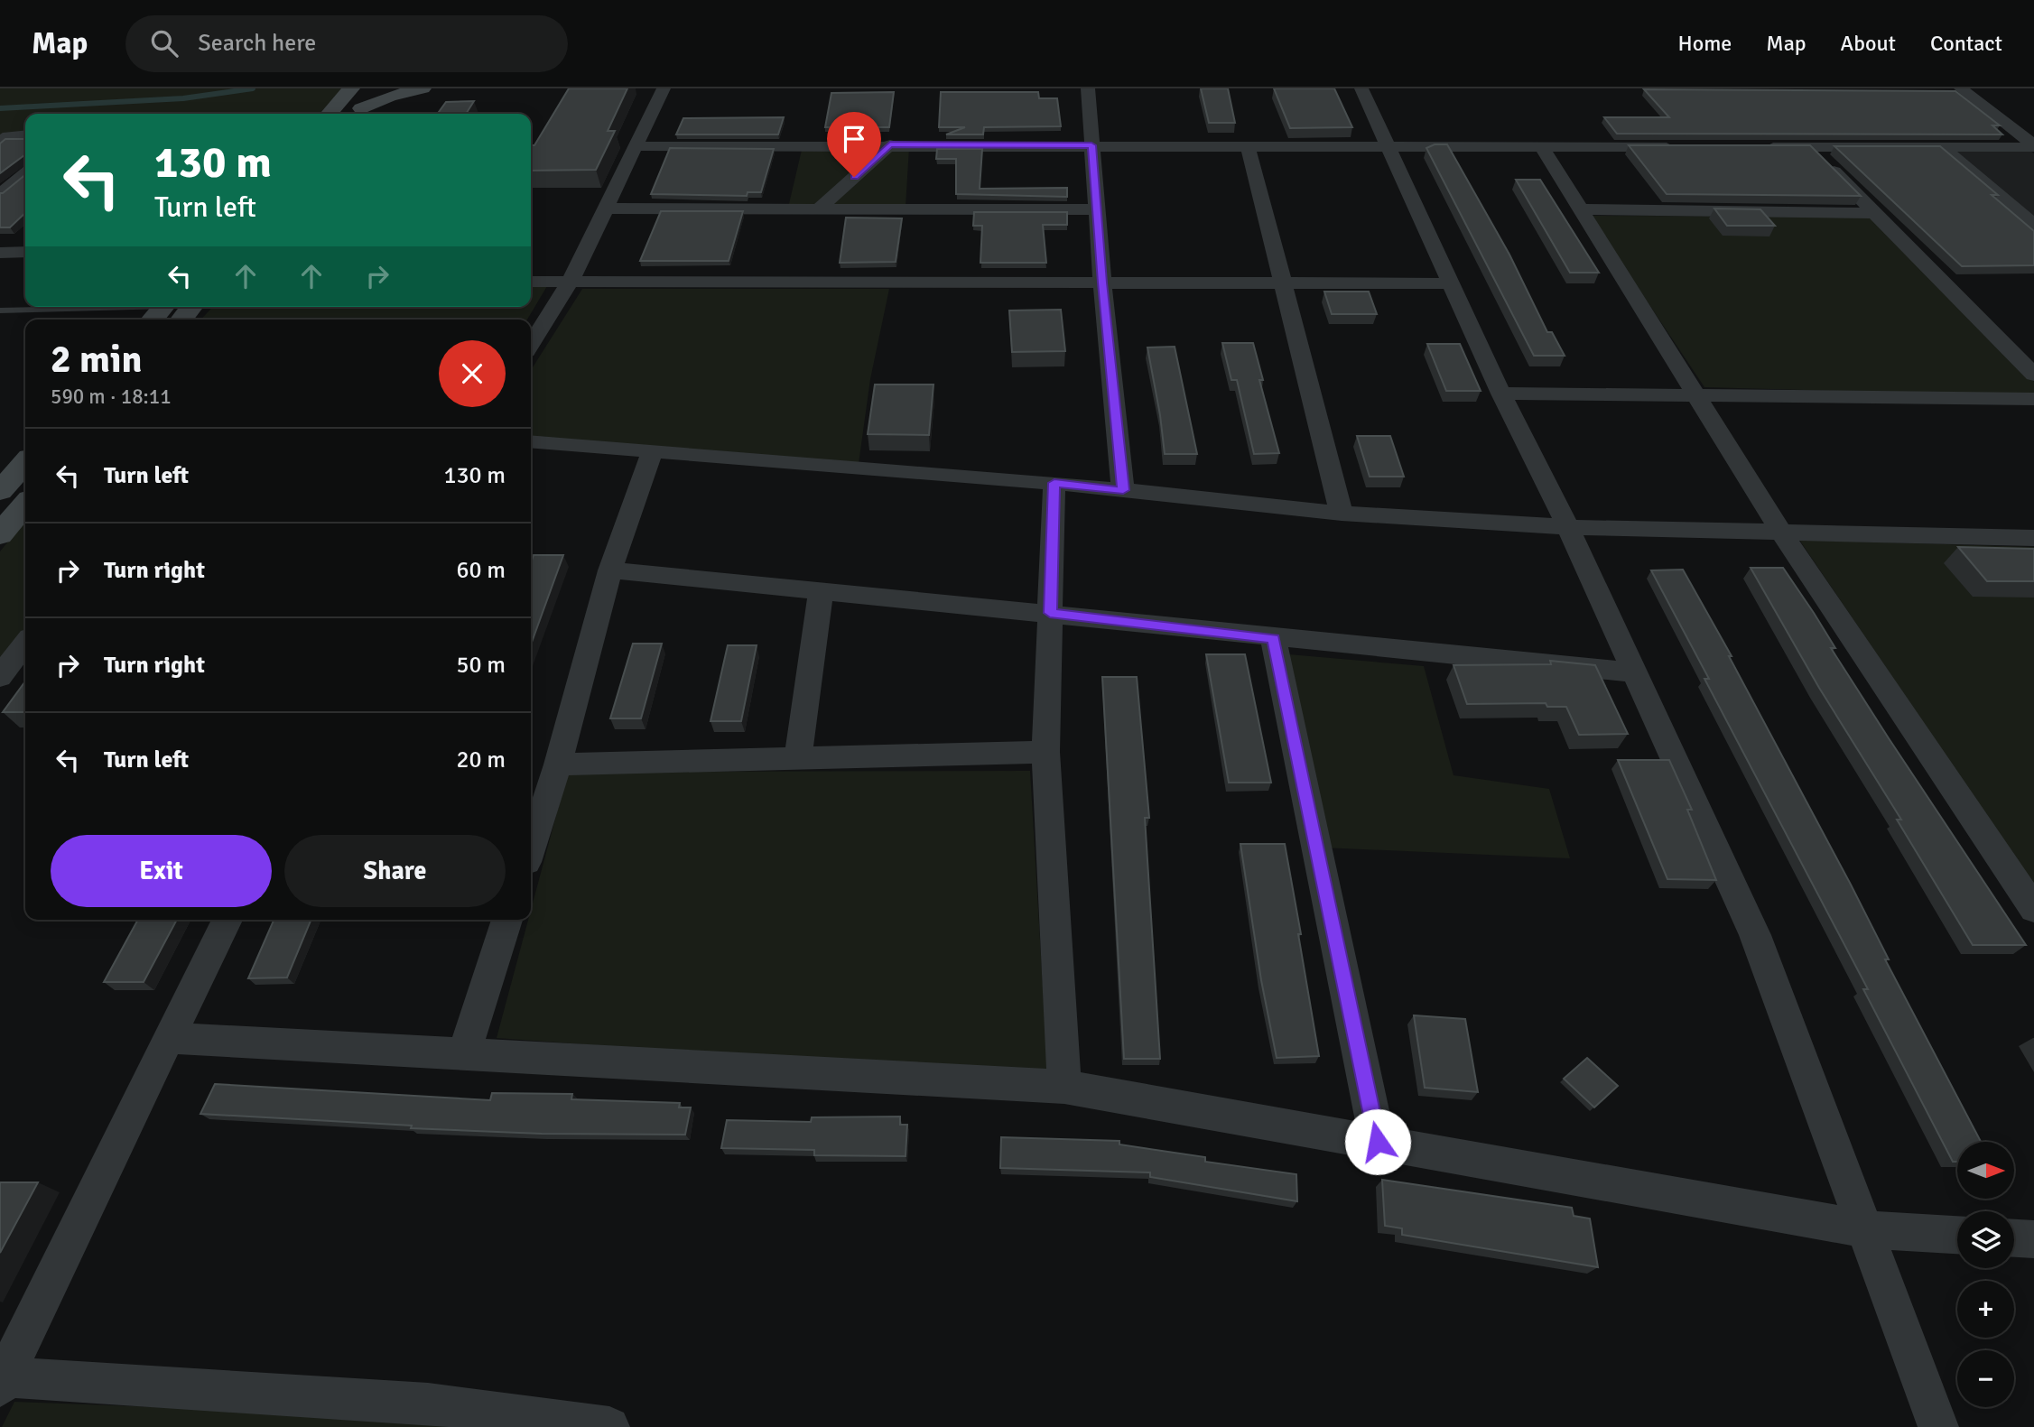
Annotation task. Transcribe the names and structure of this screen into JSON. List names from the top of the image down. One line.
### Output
{"north":"right","page":{"header":"Map","search":"Search here","nav":["Home","Map","About","Contact"],"turn":["130 m","Turn left"],"heading":["2 min","590 m · 18:11"],"list":[{"name":"Turn left","value":"130 m"},{"name":"Turn right","value":"60 m"},{"name":"Turn right","value":"50 m"},{"name":"Turn left","value":"20 m"}],"buttons":["Exit","Share"],"map_buttons":["+","−"]}}
